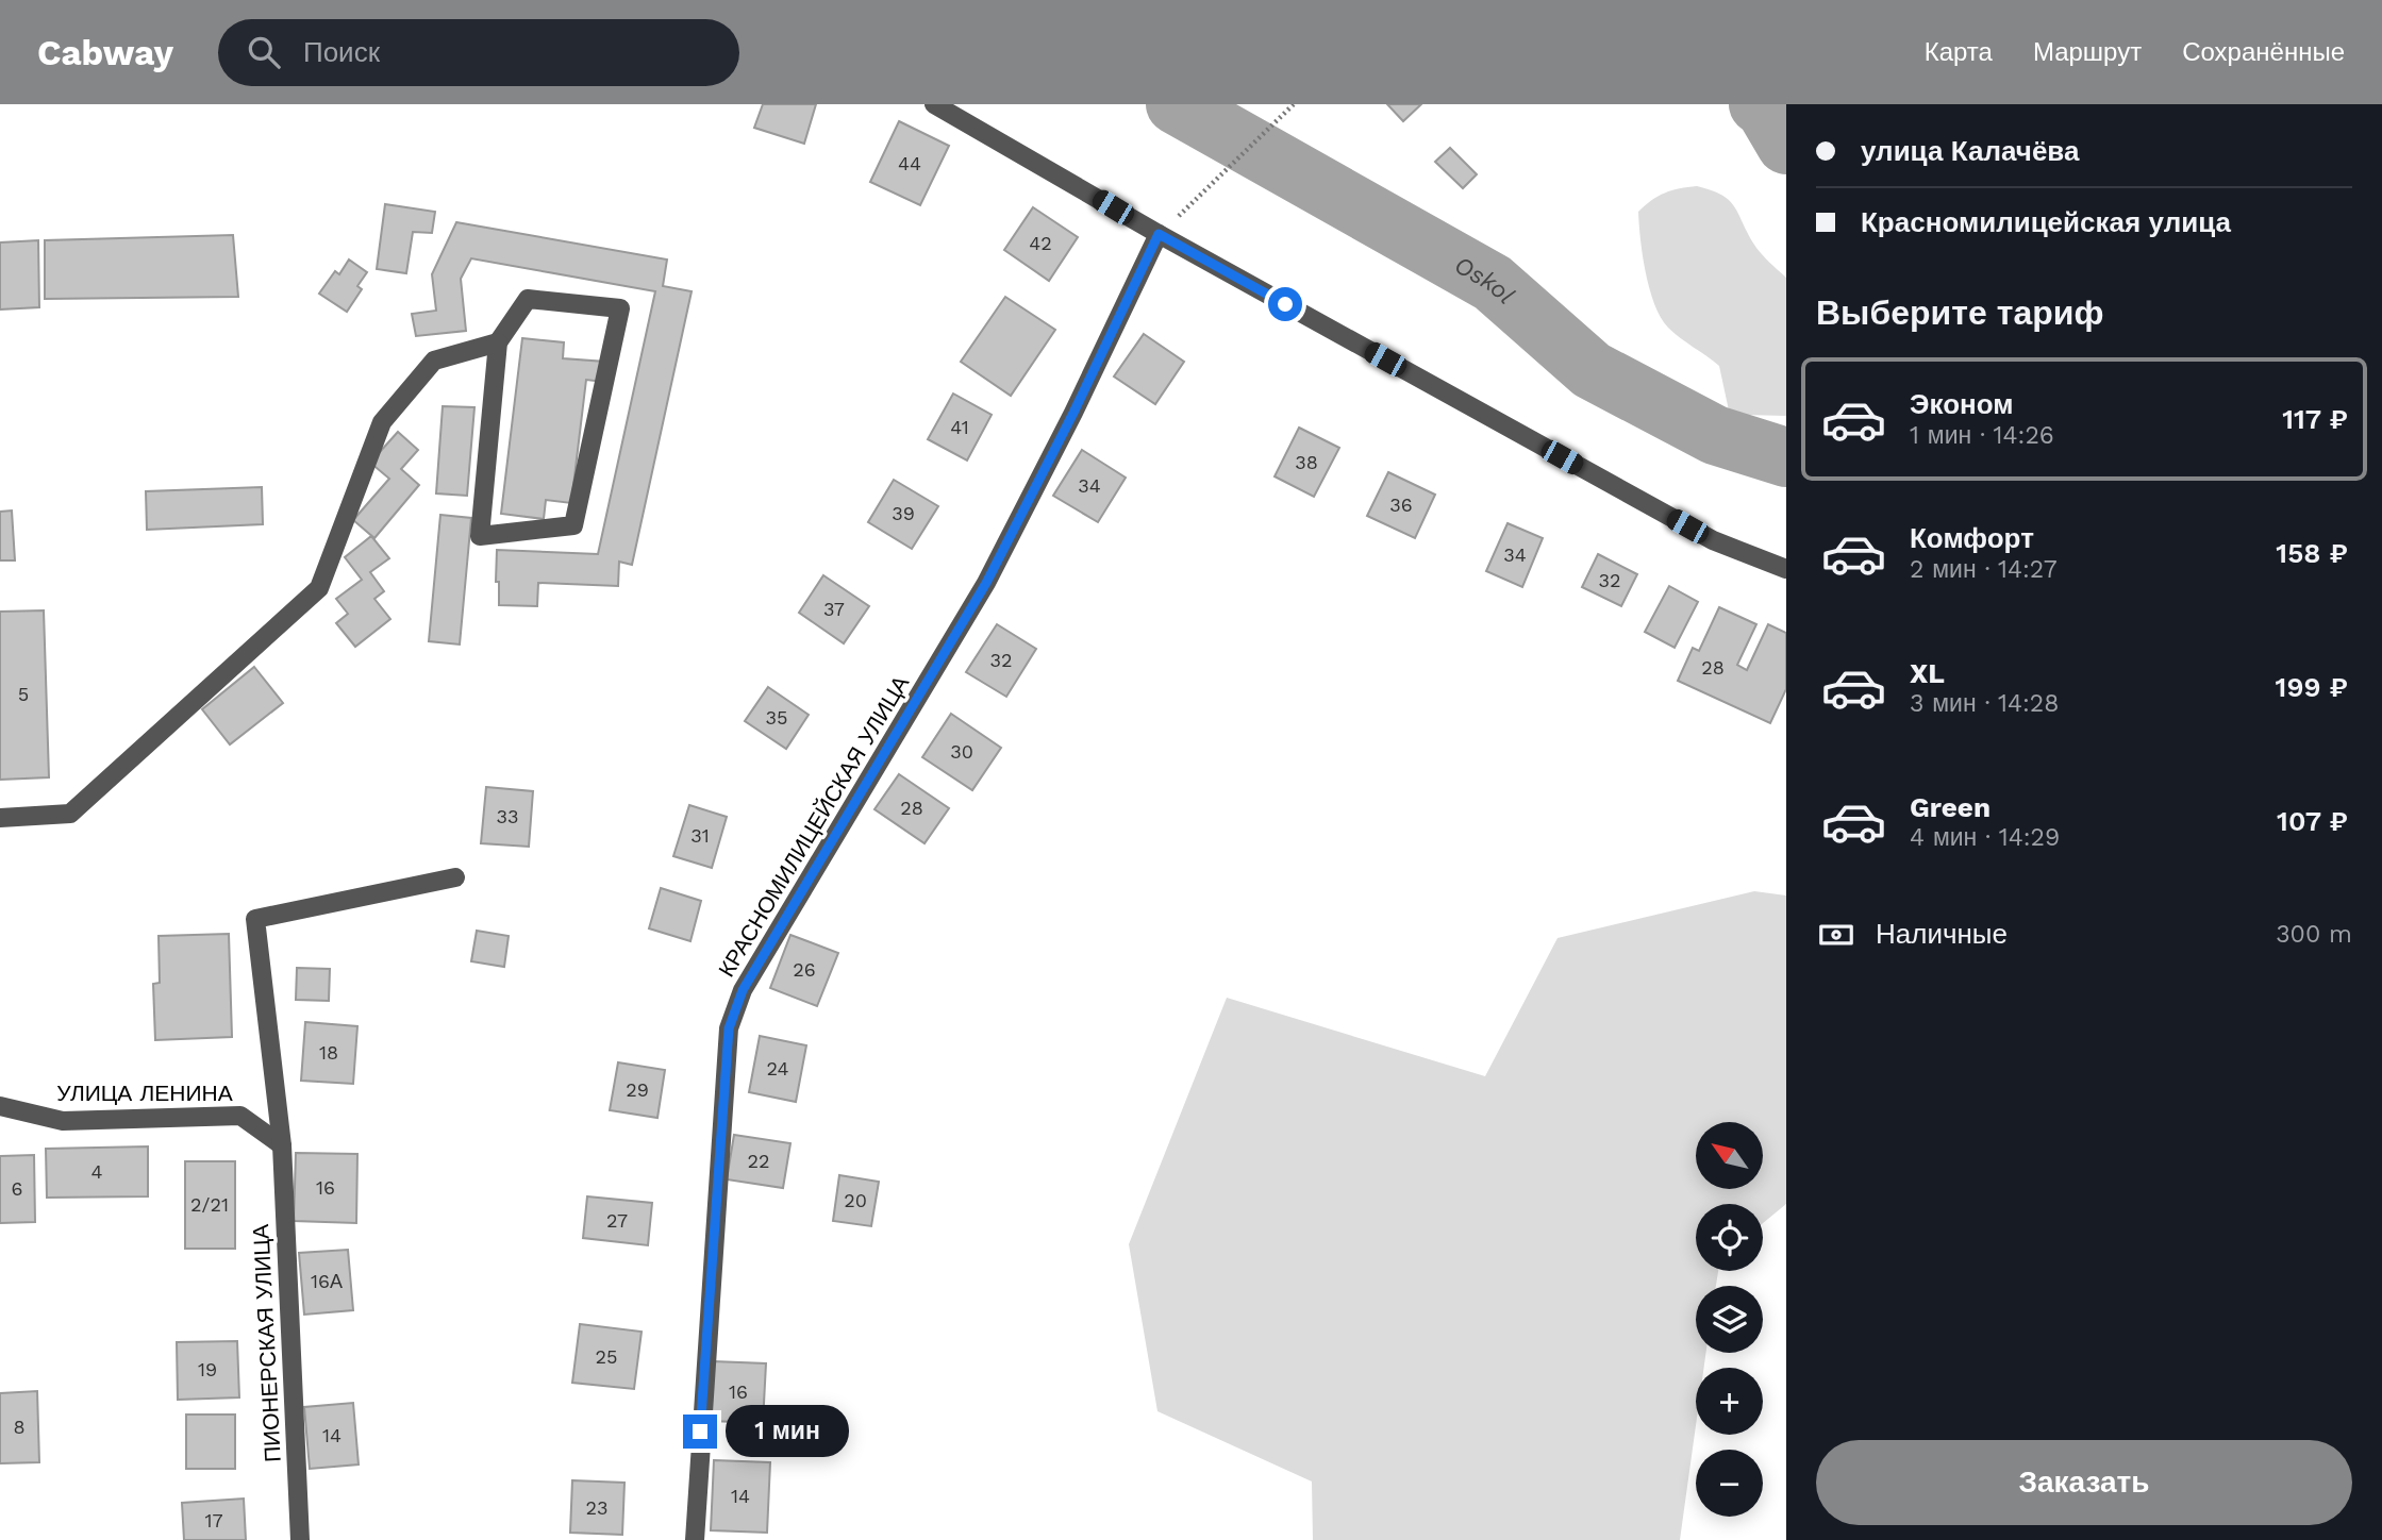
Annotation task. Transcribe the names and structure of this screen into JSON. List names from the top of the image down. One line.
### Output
{"streets":{"street":["КРАСНОМИЛИЦЕЙСКАЯ УЛИЦА","УЛИЦА ЛЕНИНА","ПИОНЕРСКАЯ УЛИЦА"]},"crossings":[["УЛИЦА ЛЕНИНА","ПИОНЕРСКАЯ УЛИЦА"]],"water":["Oskol"],"house_numbers":["44","42","41","38","34","36","39","34","32","37","32","28","5","35","30","28","33","31","26","18","24","29","22","4","16","6","20","2/21","27","16А","25","19","16","8","14","14","23","17"],"north":"top left","page":{"header":"Cabway","search":"Поиск","nav":["Карта","Маршрут","Сохранённые"],"banner":["улица Калачёва","Красномилицейская улица"],"heading":"Выберите тариф","list":[{"name":"Эконом","note":"1 мин · 14:26","value":"117 ₽"},{"name":"Комфорт","note":"2 мин · 14:27","value":"158 ₽"},{"name":"XL","note":"3 мин · 14:28","value":"199 ₽"},{"name":"Green","note":"4 мин · 14:29","value":"107 ₽"}],"pay":["Наличные","300 m"],"map_buttons":["+","−"],"bubble":"1 мин","buttons":"Заказать"}}
